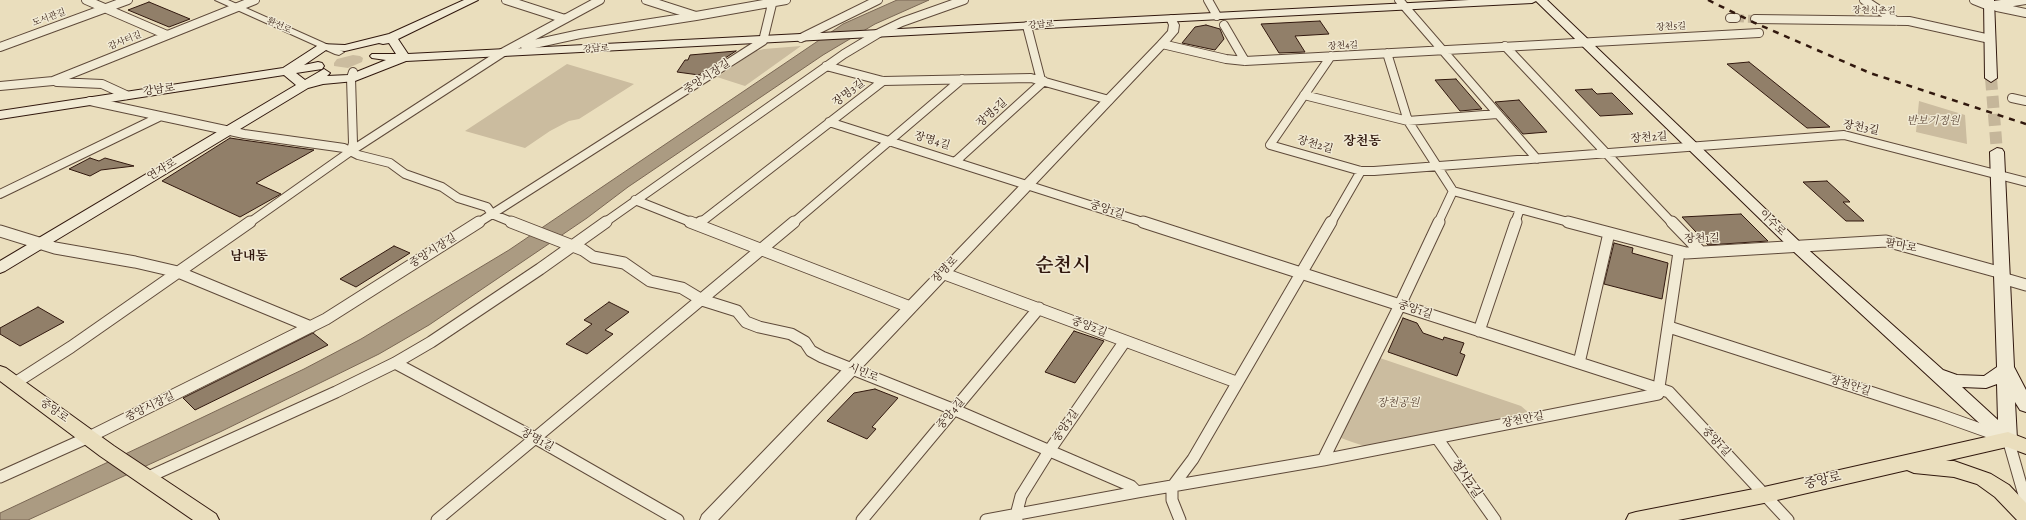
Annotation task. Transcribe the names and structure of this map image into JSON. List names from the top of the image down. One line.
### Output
{"streets":{"main road":["강남로","연자로","이수로","중앙로"],"street":["장천신촌길","도서관길","환선로","장천5길","감사터길","장천4길","중앙시장길","장명3길","장명5길","장천3길","장천2길","장명4길","중앙1길","장천1길","팔마로","장명로","중앙2길","시민로","장천안길","중앙4길","중앙3길","장명1길","청사2길"]},"crossings":[["강남로","중앙시장길"],["강남로","연자로"],["강남로","장명로"],["강남로","시민로"],["환선로","감사터길"],["환선로","연자로"],["장천5길","장천4길"],["장천5길","이수로"],["장천4길","장천2길"],["장천4길","이수로"],["장천4길","장명로"],["중앙시장길","시민로"],["중앙시장길","중앙로"],["장명3길","장명4길"],["장명5길","장명4길"],["장천3길","장천2길"],["장천3길","이수로"],["장천2길","이수로"],["장명4길","중앙1길"],["장명4길","장명로"],["연자로","시민로"],["중앙1길","장명로"],["중앙1길","장천안길"],["중앙1길","중앙로"],["이수로","장천1길"],["이수로","팔마로"],["이수로","장천안길"],["이수로","중앙로"],["장천1길","팔마로"],["장명로","중앙2길"],["장명로","시민로"],["중앙2길","중앙4길"],["중앙2길","중앙3길"],["시민로","중앙4길"],["시민로","중앙3길"],["장천안길","중앙로"],["장천안길","청사2길"]],"districts":["장천동","남내동","순천시"],"parks":["반보기정원","장천공원"]}
